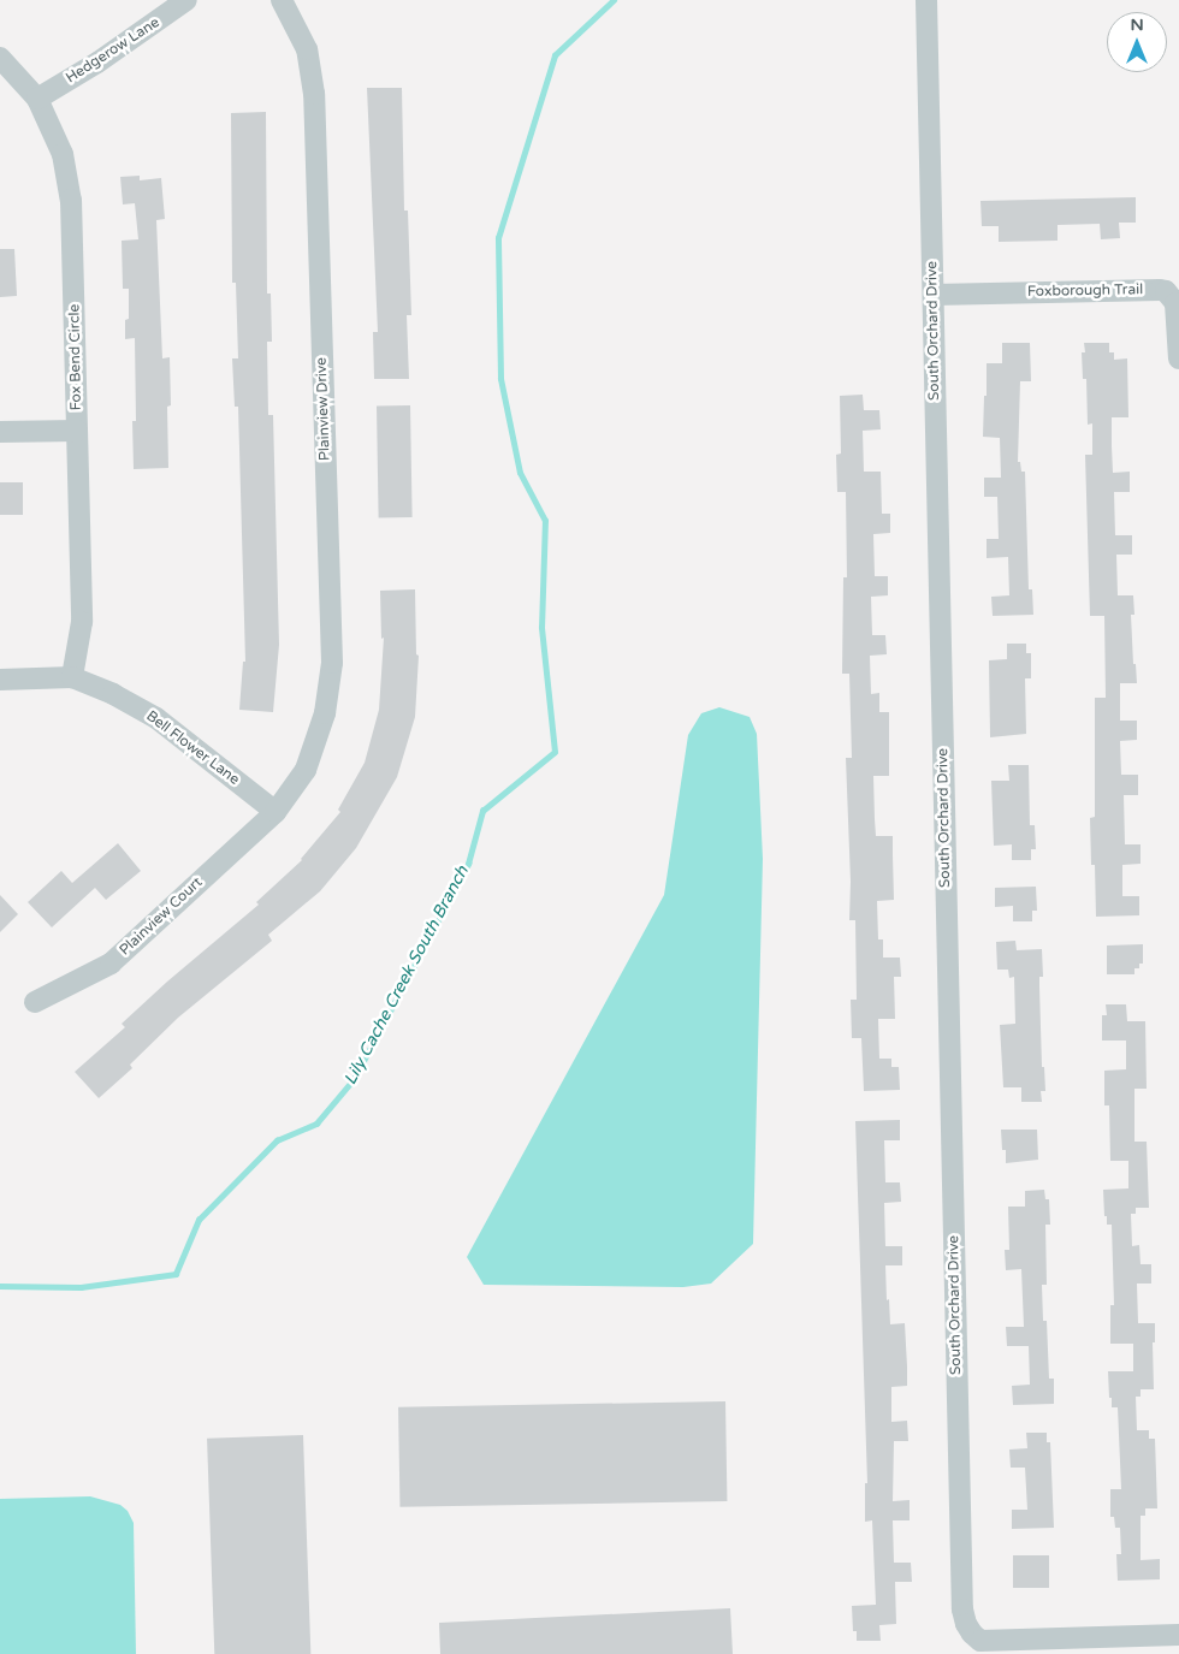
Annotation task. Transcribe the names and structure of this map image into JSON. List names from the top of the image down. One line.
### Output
{"streets":{"street":["Hedgerow Lane","Foxborough Trail","South Orchard Drive","Fox Bend Circle","Plainview Drive","Bell Flower Lane","Plainview Court"]},"crossings":[["Hedgerow Lane","Fox Bend Circle"],["Foxborough Trail","South Orchard Drive"],["Fox Bend Circle","Bell Flower Lane"],["Plainview Drive","Bell Flower Lane"],["Plainview Drive","Plainview Court"],["Bell Flower Lane","Plainview Court"]],"water":["Lily Cache Creek South Branch"],"north":"top"}
